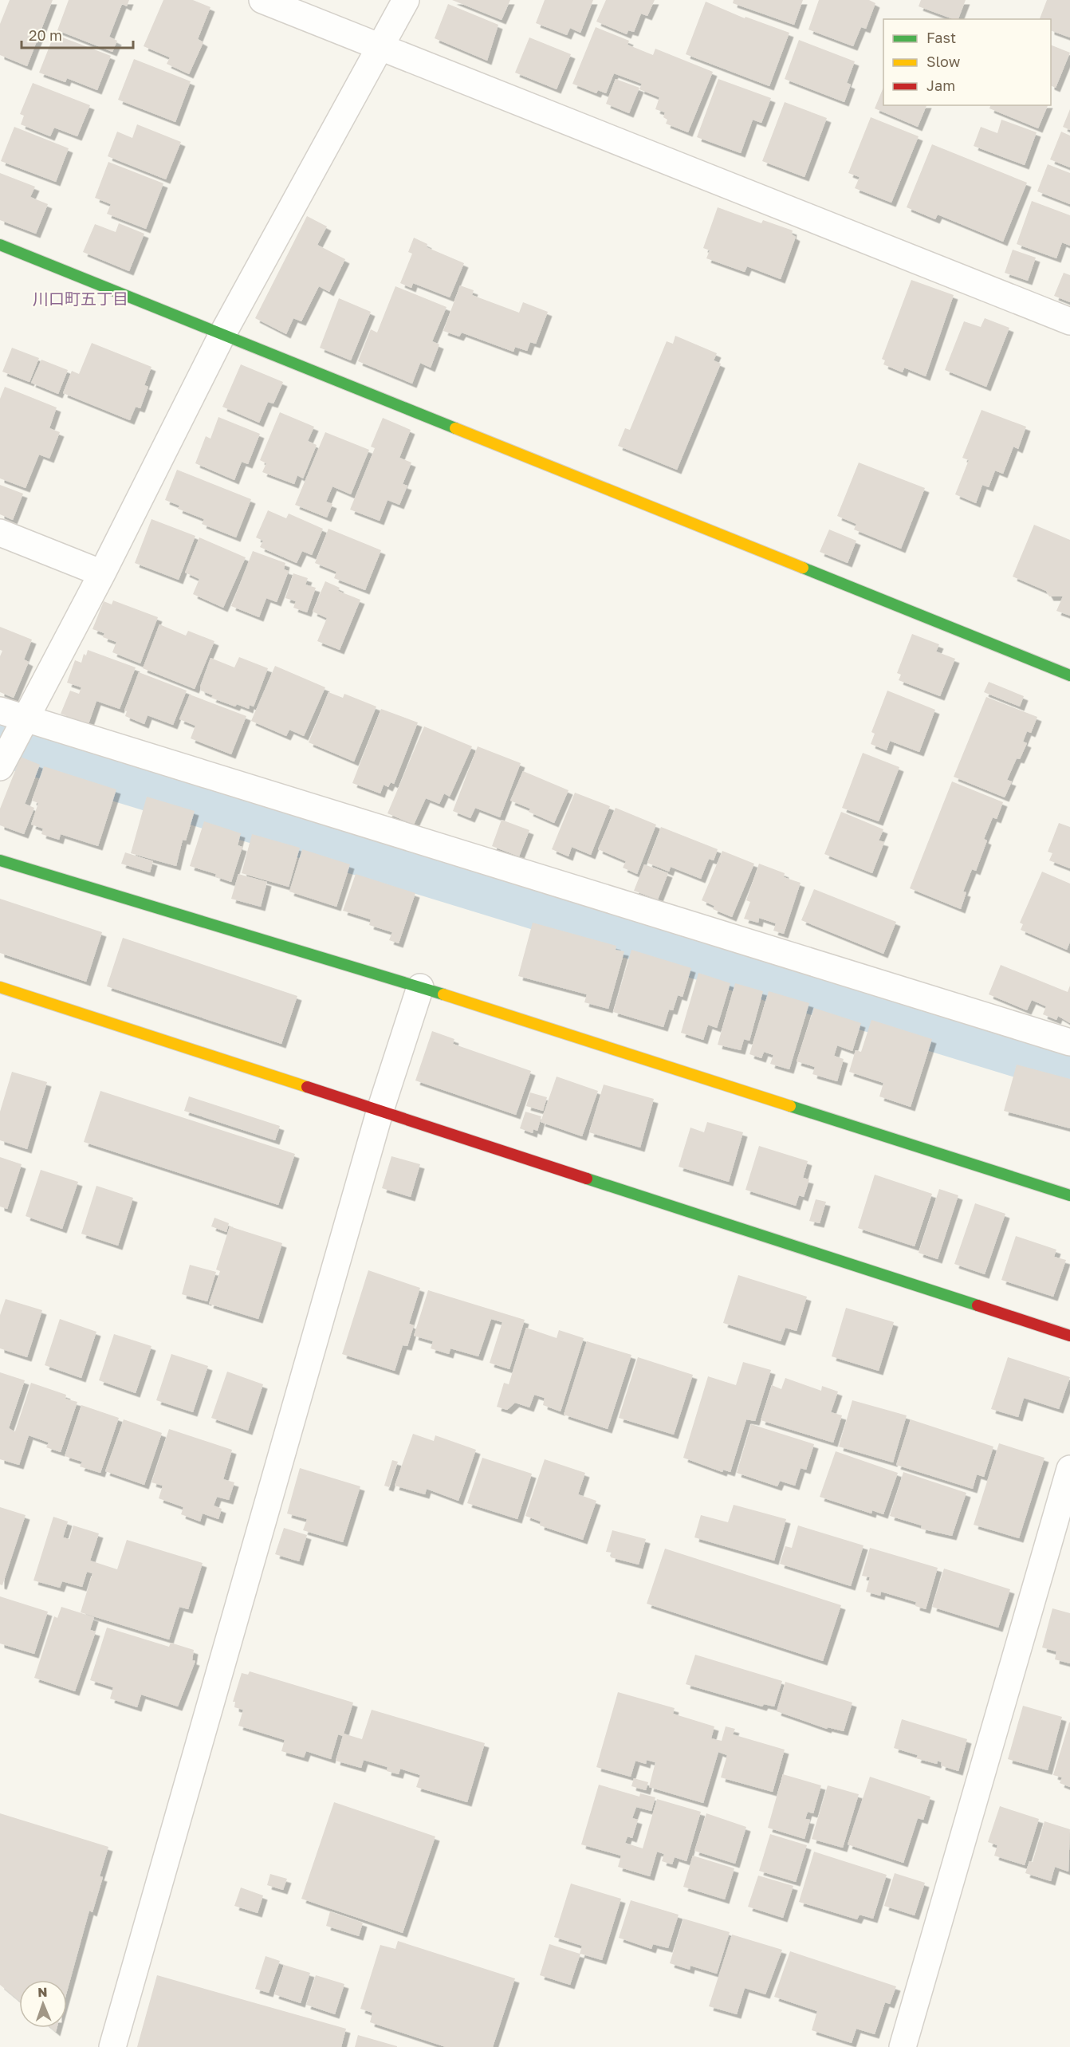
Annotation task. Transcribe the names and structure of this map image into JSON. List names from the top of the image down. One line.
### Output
{"districts":["川口町五丁目"],"legend":["Fast","Slow","Jam"],"scale_bar":"20 m","north":"top"}
